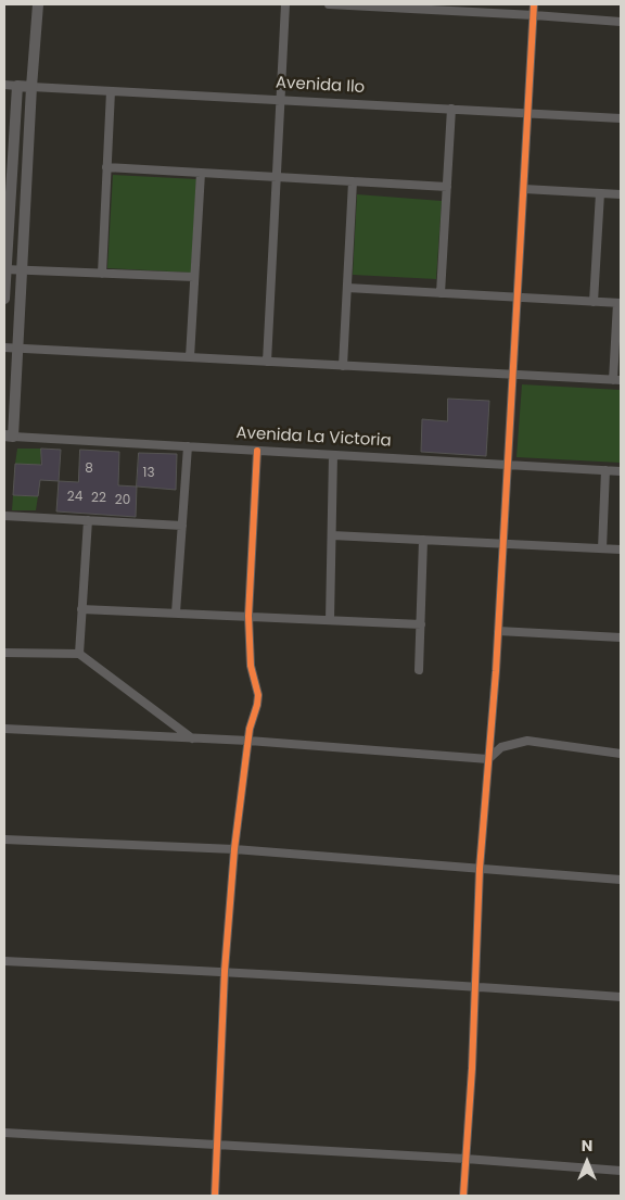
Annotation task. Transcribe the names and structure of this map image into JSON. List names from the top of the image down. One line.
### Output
{"streets":{"street":["Avenida Ilo","Avenida La Victoria"]},"house_numbers":["8","13","24","22","20"],"north":"top"}
